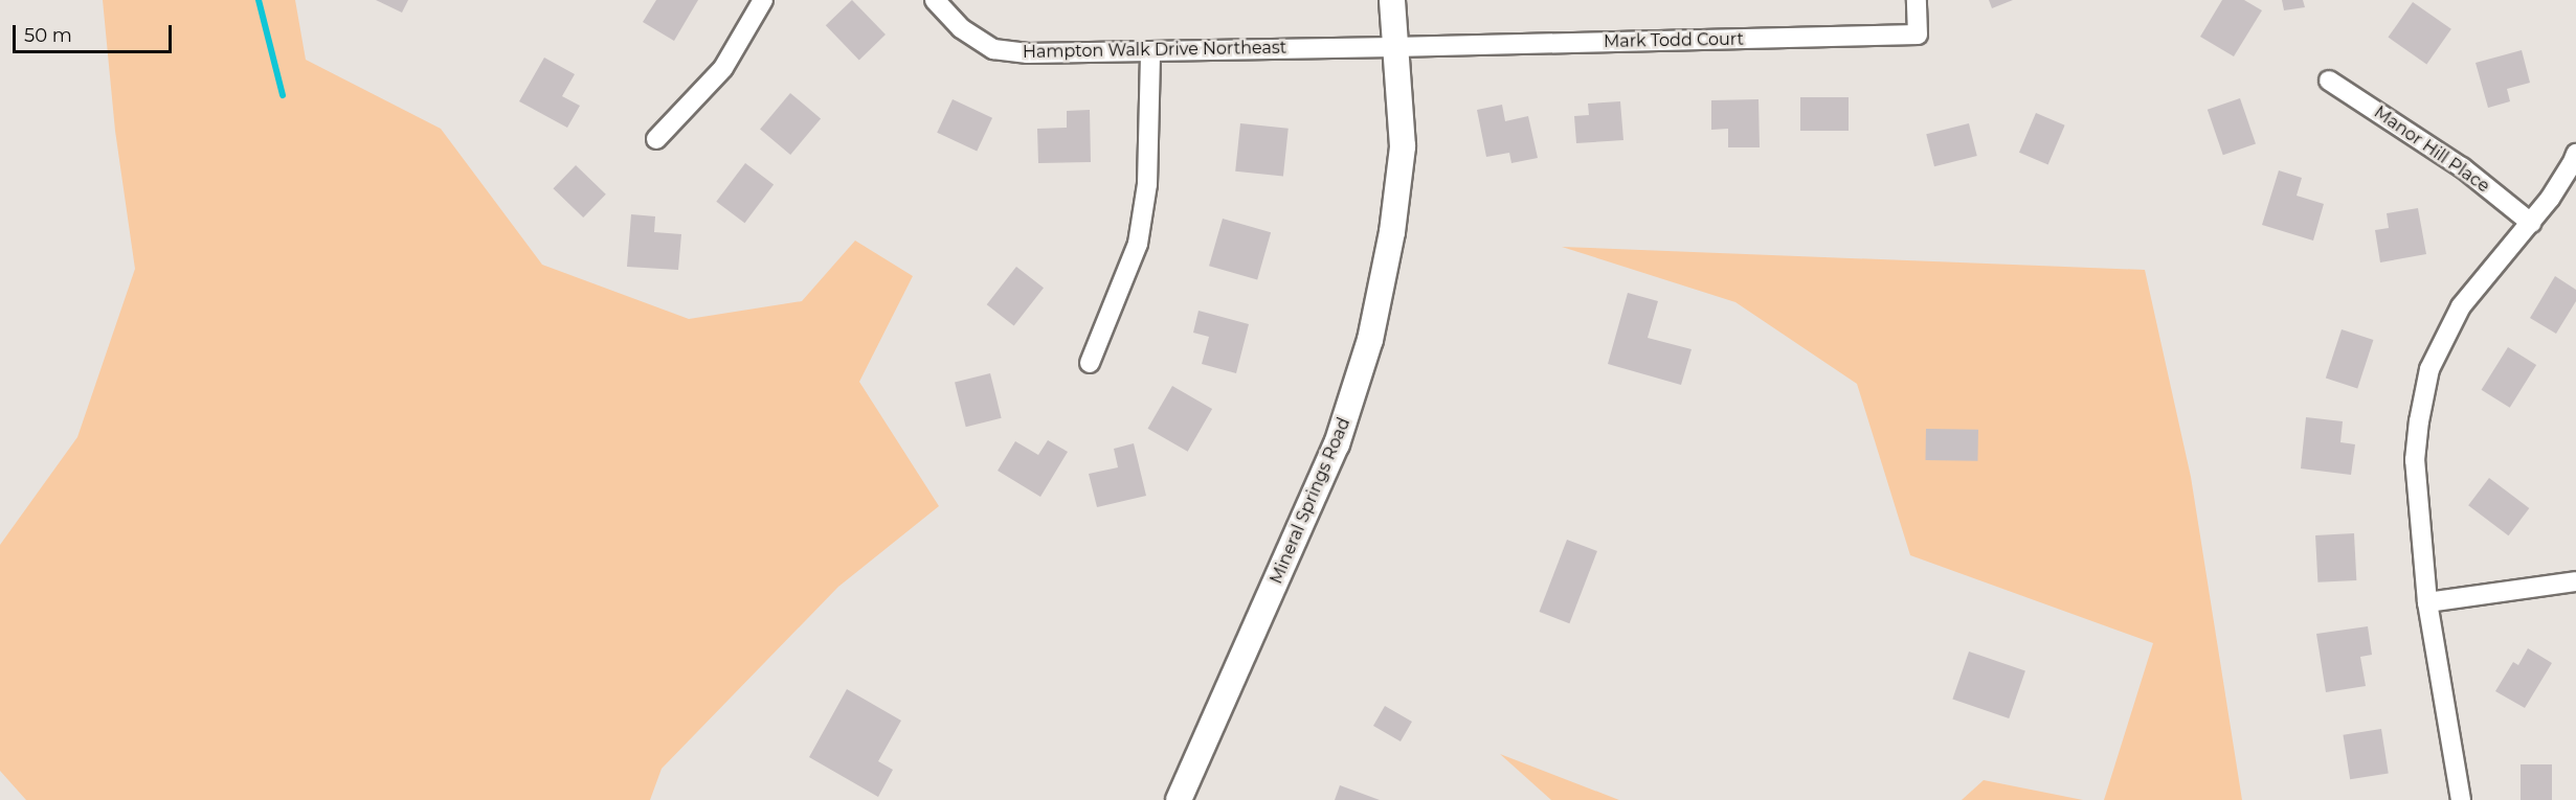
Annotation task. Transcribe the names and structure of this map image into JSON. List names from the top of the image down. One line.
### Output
{"streets":{"street":["Mark Todd Court","Hampton Walk Drive Northeast","Manor Hill Place","Mineral Springs Road"]},"crossings":[["Mark Todd Court","Hampton Walk Drive Northeast"],["Mark Todd Court","Mineral Springs Road"],["Hampton Walk Drive Northeast","Mineral Springs Road"]],"scale_bar":"50 m"}
